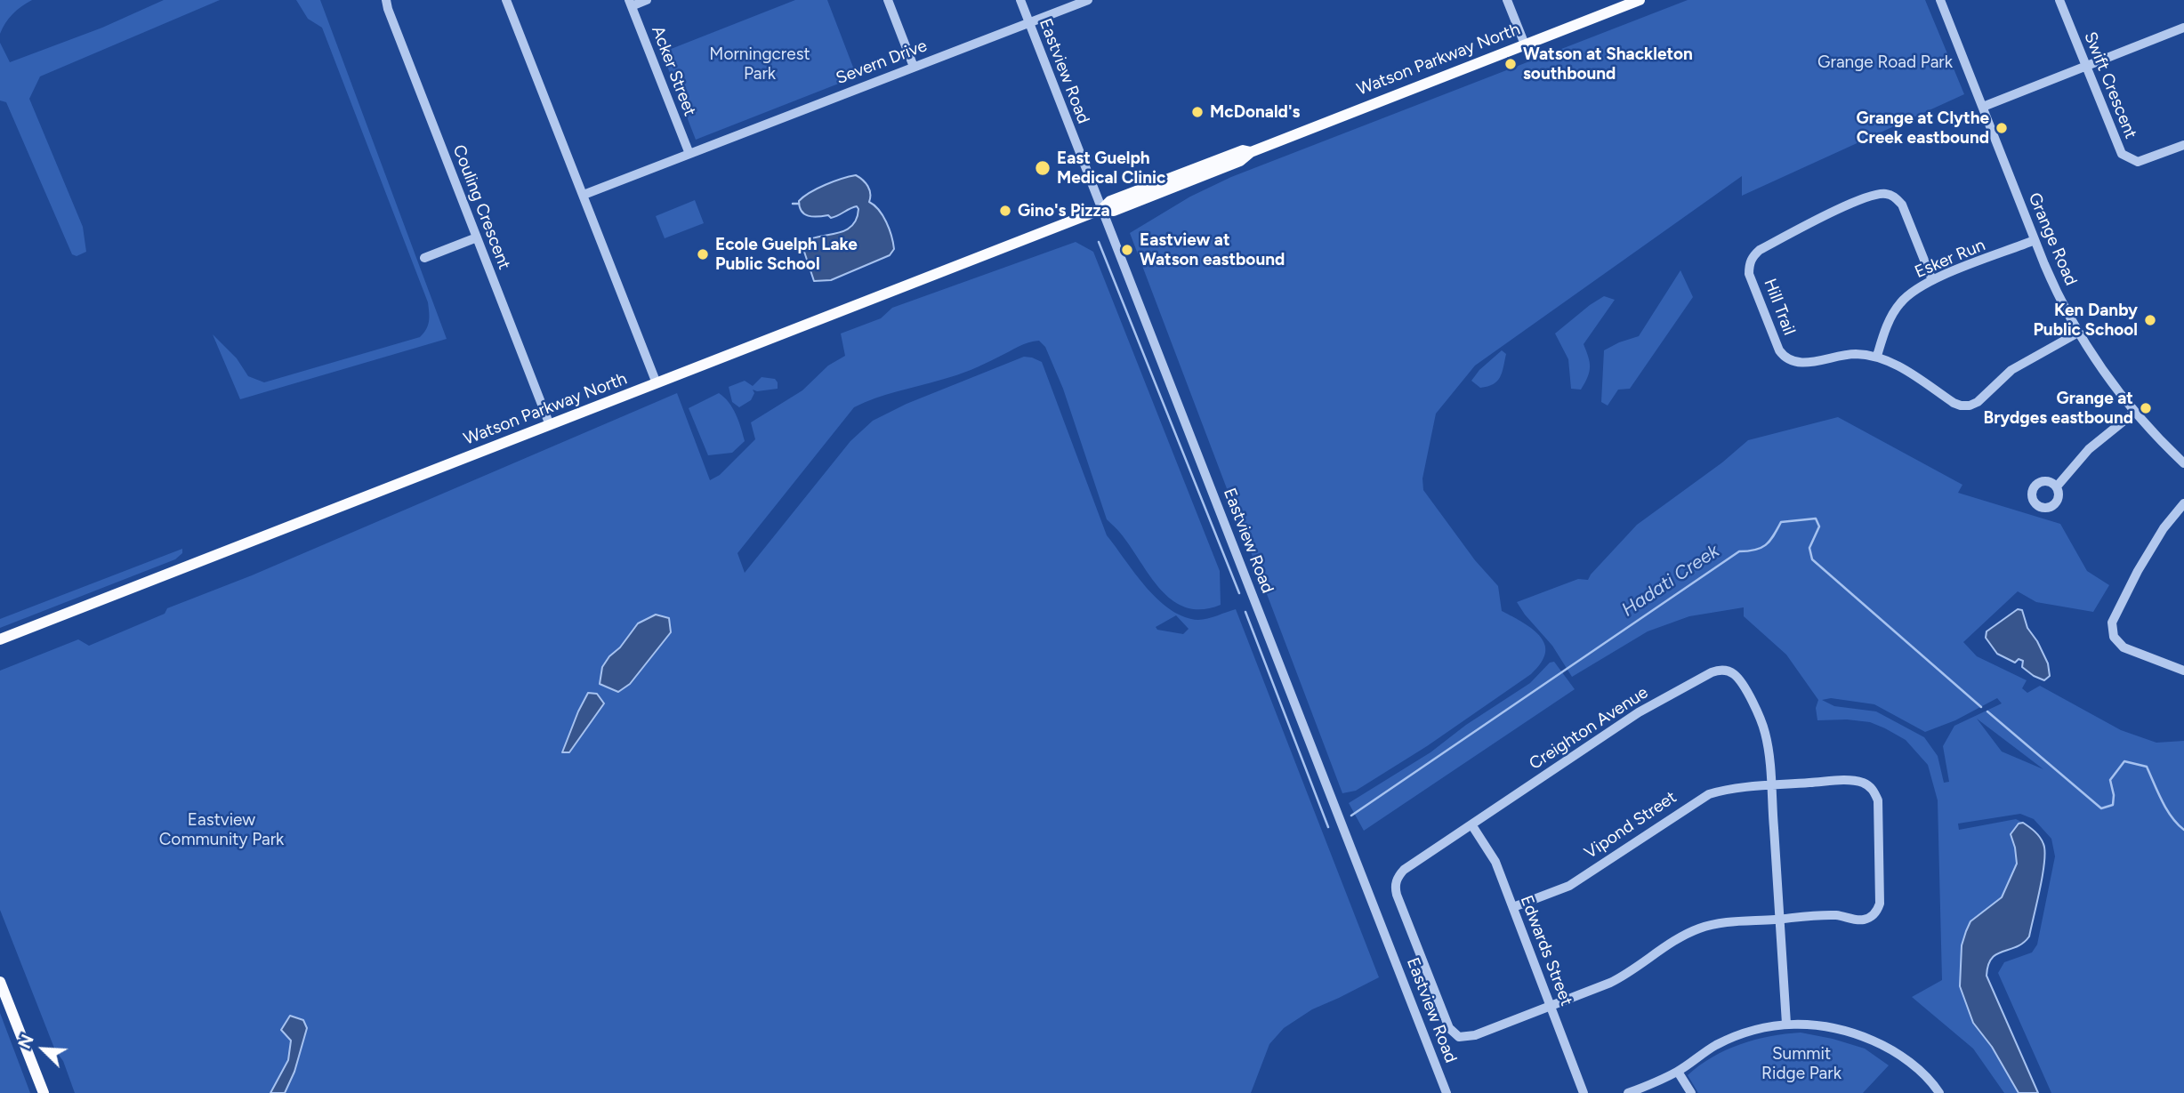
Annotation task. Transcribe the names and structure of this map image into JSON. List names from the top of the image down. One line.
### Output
{"streets":{"main road":["Watson Parkway North"],"street":["Severn Drive","Acker Street","Eastview Road","Swift Crescent","Couling Crescent","Grange Road","Esker Run","Hill Trail","Creighton Avenue","Vipond Street","Edwards Street"]},"crossings":[["Watson Parkway North","Eastview Road"],["Watson Parkway North","Couling Crescent"],["Severn Drive","Acker Street"],["Severn Drive","Eastview Road"],["Grange Road","Esker Run"],["Grange Road","Hill Trail"],["Esker Run","Hill Trail"],["Creighton Avenue","Vipond Street"],["Creighton Avenue","Edwards Street"],["Vipond Street","Edwards Street"]],"water":["Hadati Creek"],"parks":["Morningcrest Park","Grange Road Park","Eastview Community Park","Summit Ridge Park"],"places":["Watson at Shackleton southbound","McDonald's","Grange at Clythe Creek eastbound","East Guelph Medical Clinic","Gino's Pizza","Eastview at Watson eastbound","Ecole Guelph Lake Public School","Ken Danby Public School","Grange at Brydges eastbound"],"north":"top left"}
